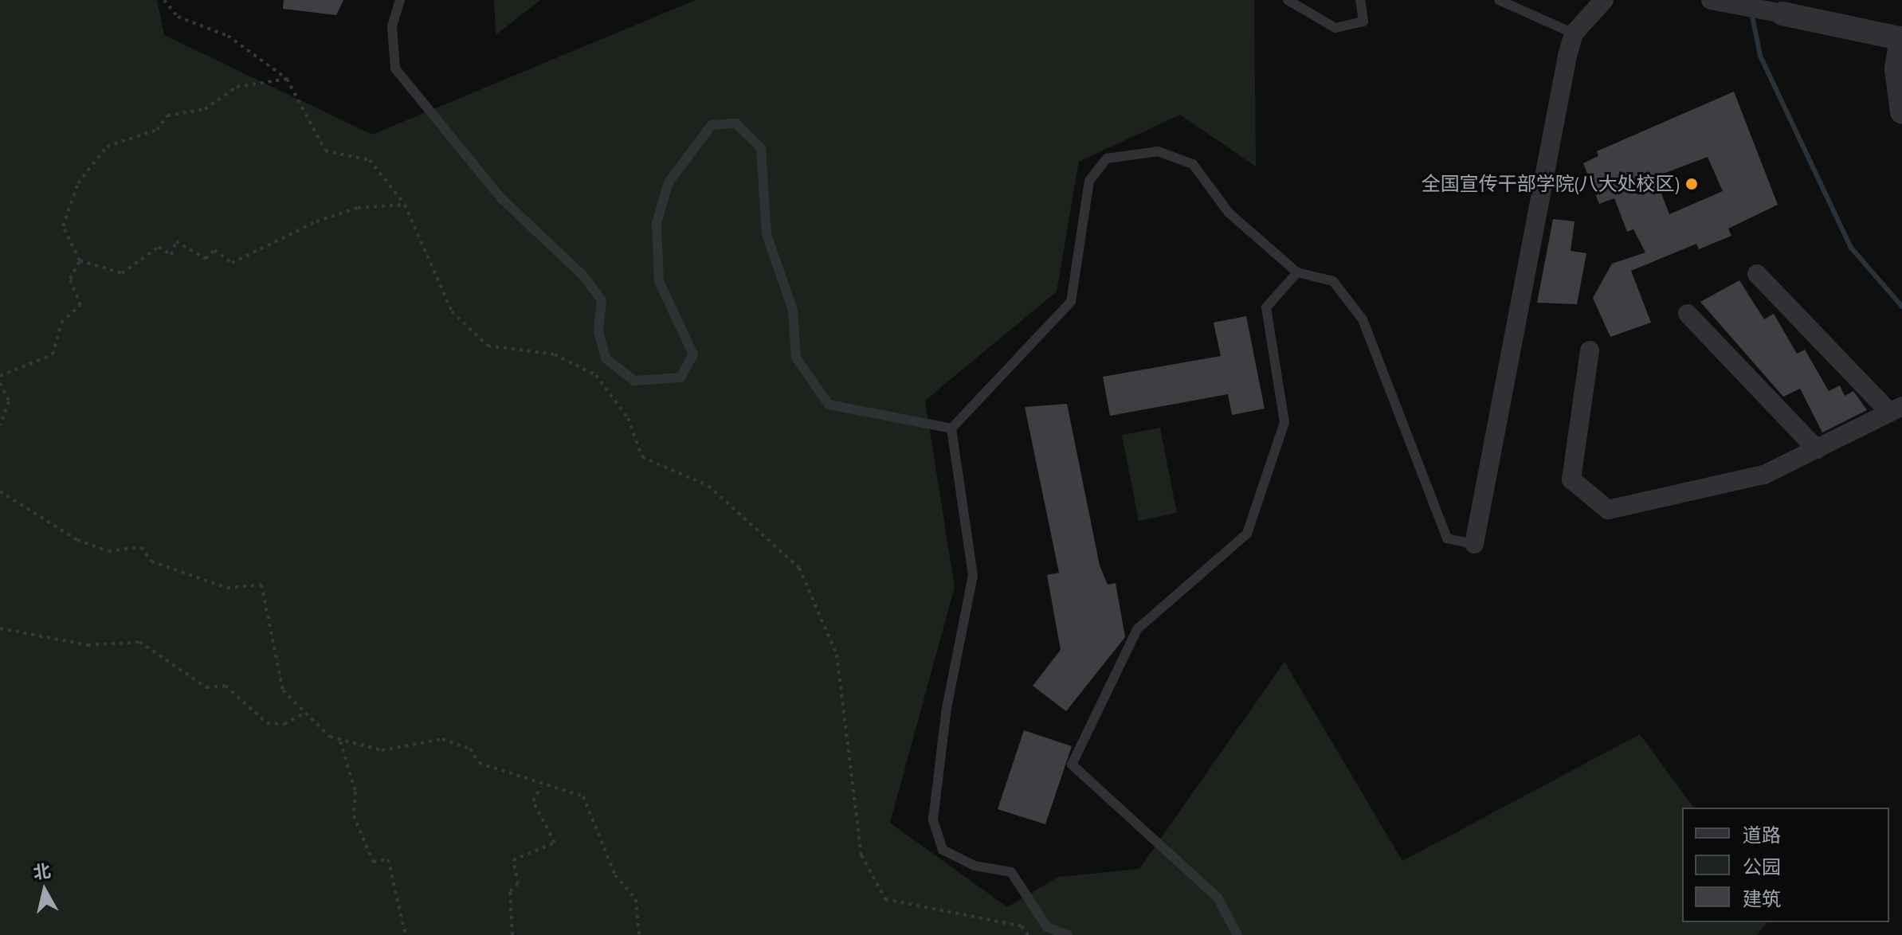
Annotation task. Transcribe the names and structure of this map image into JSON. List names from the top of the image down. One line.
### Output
{"places":["全国宣传干部学院(八大处校区)"],"legend":["道路","公园","建筑"],"north":"top"}
